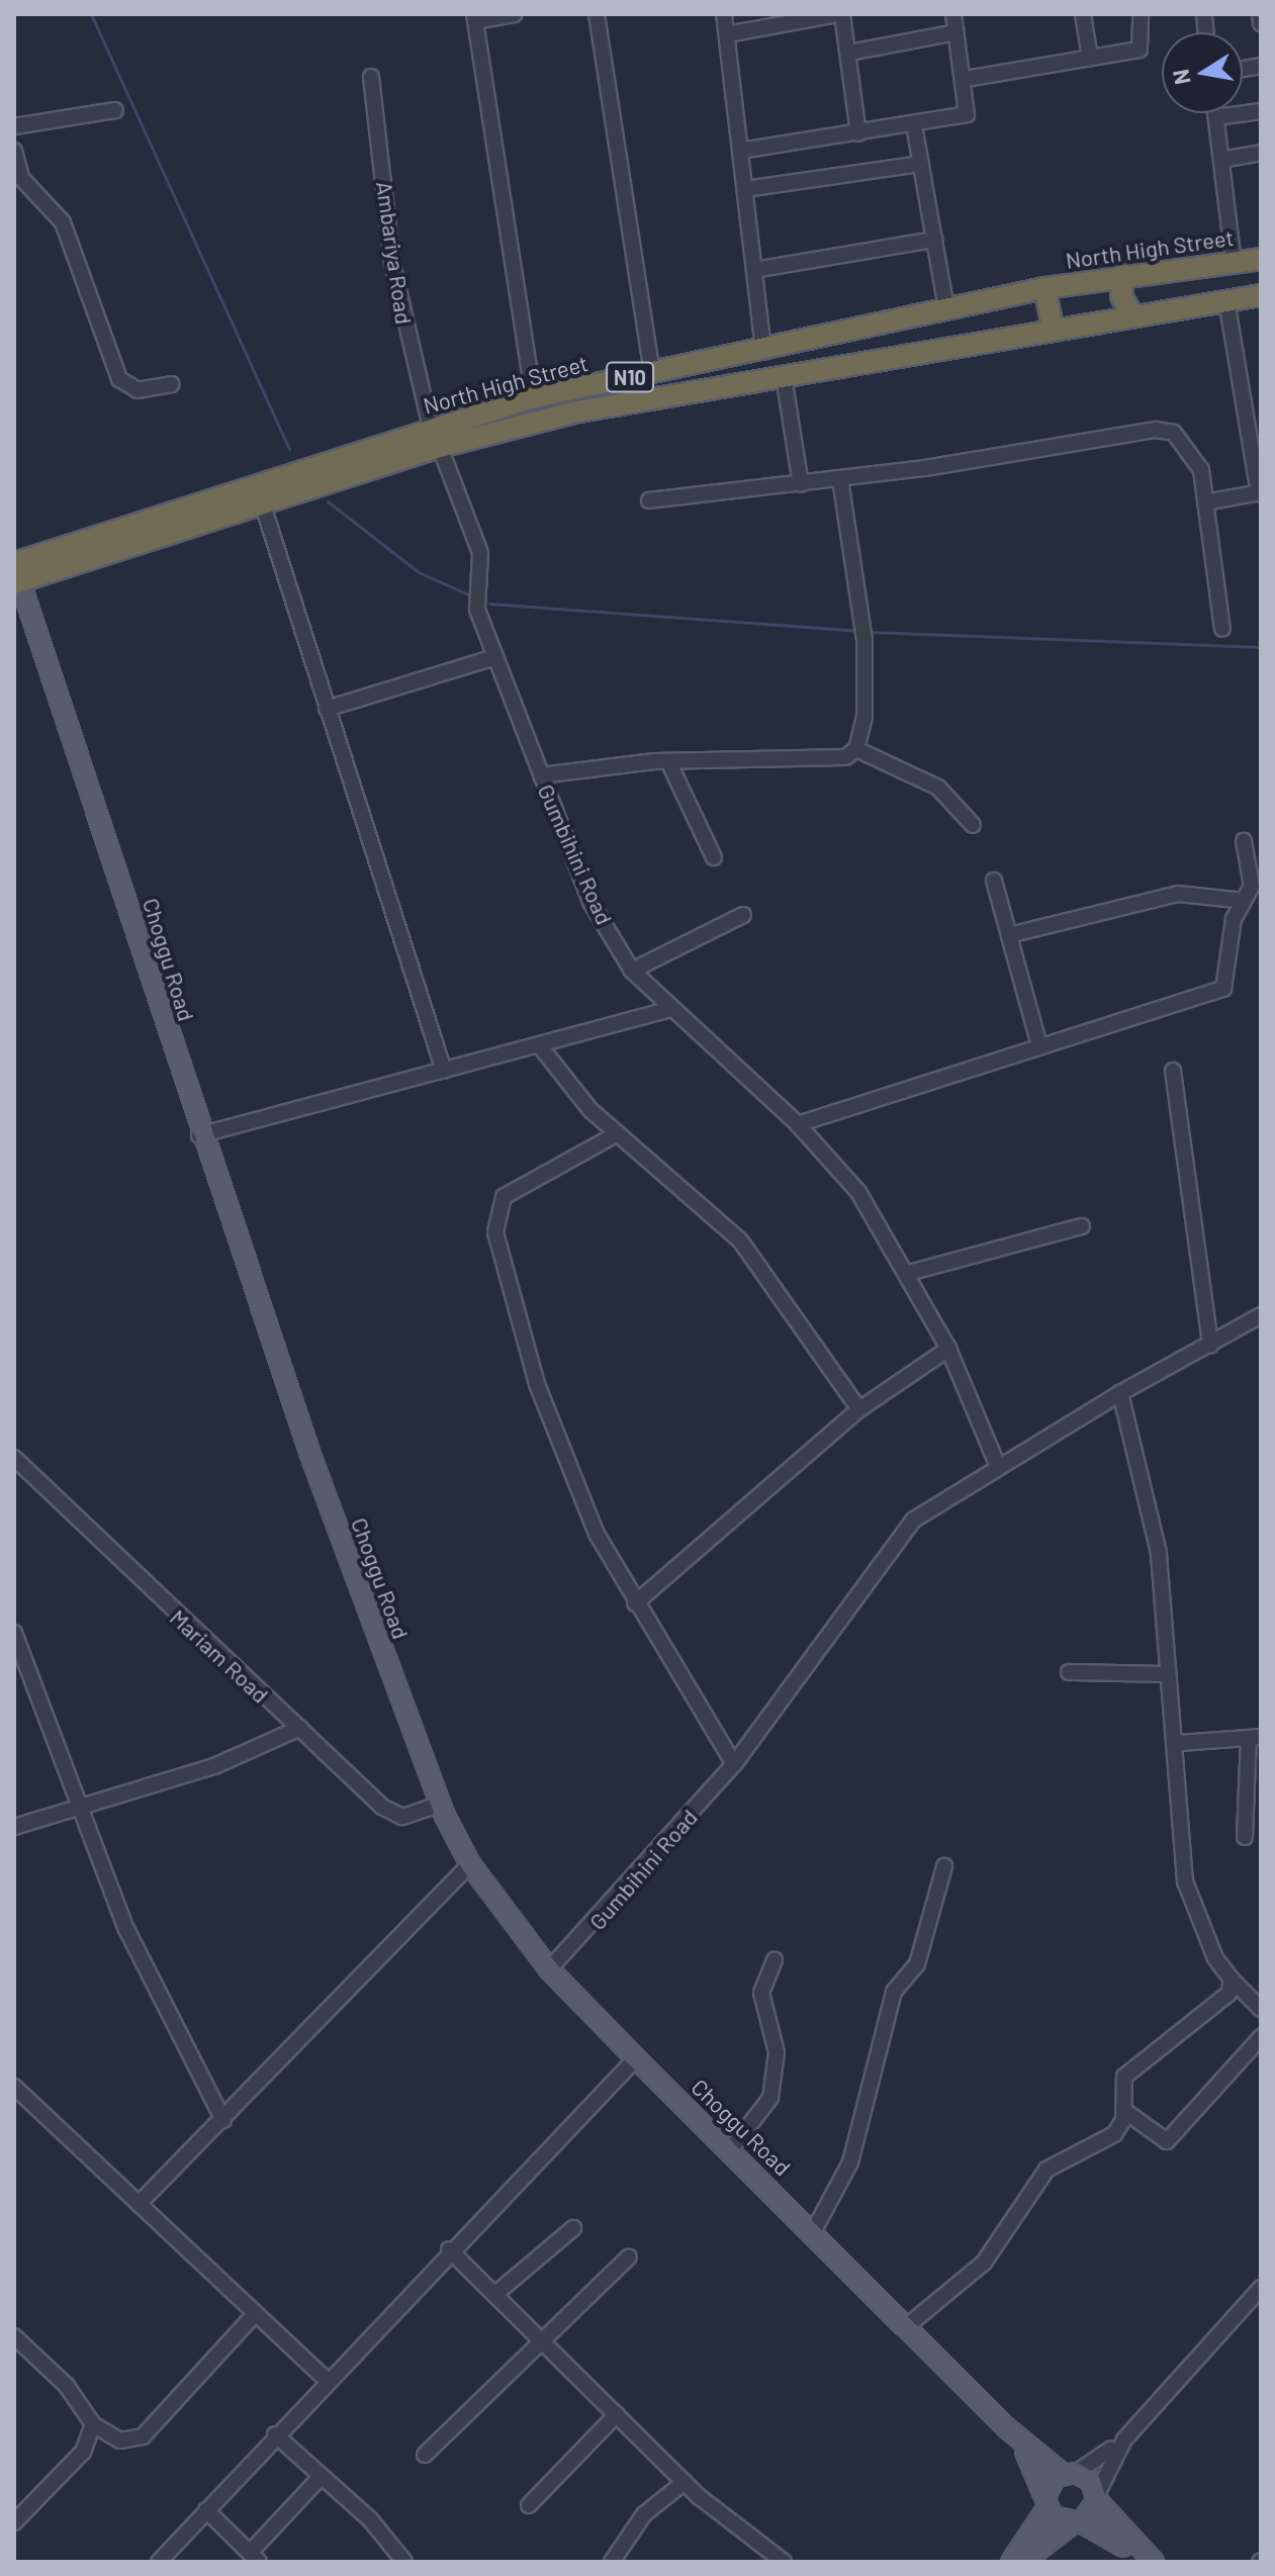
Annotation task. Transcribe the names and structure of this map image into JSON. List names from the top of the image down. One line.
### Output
{"streets":{"highway":["North High Street","N10"],"main road":["Choggu Road"],"street":["Ambariya Road","Gumbihini Road","Mariam Road"]},"crossings":[["North High Street","Ambariya Road"],["North High Street","Gumbihini Road"],["North High Street","Choggu Road"],["Gumbihini Road","Choggu Road"],["Choggu Road","Mariam Road"]],"north":"left"}
